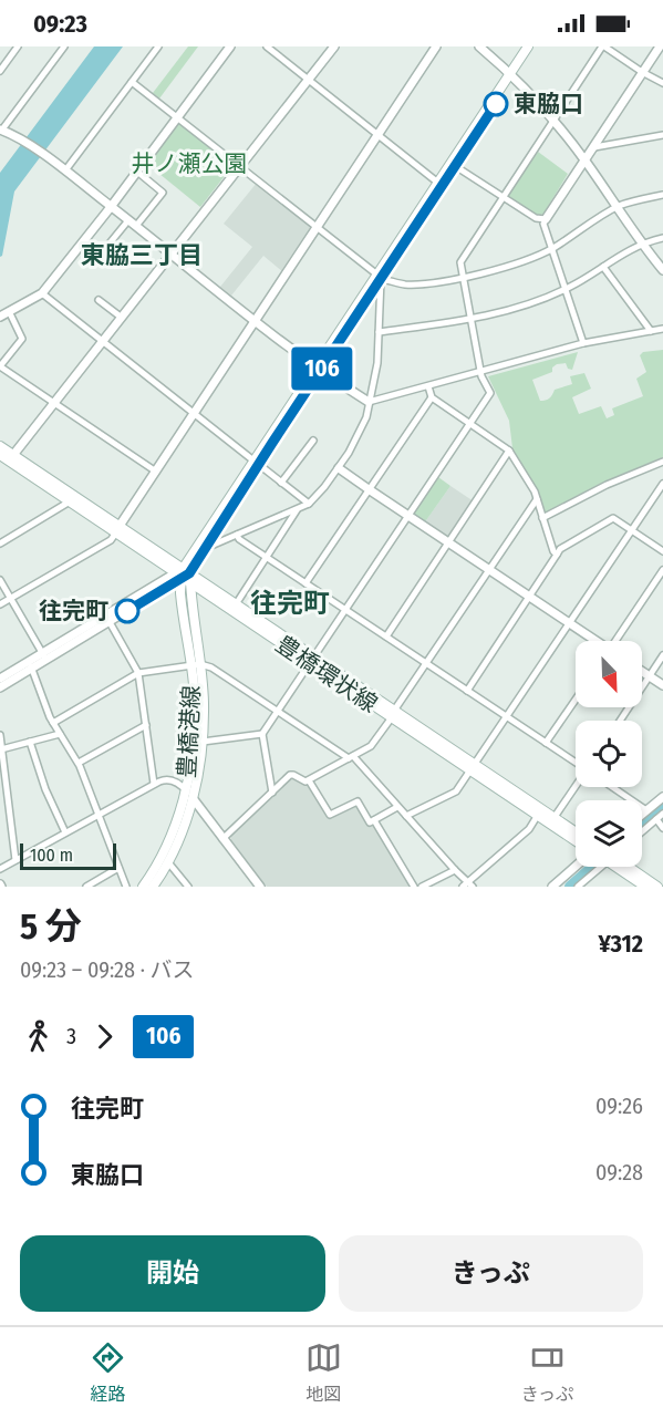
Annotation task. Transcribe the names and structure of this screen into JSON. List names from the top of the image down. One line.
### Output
{"streets":{"main road":["豊橋環状線","豊橋港線"]},"crossings":[["豊橋環状線","豊橋港線"]],"districts":["東脇三丁目","往完町"],"parks":["井ノ瀬公園"],"places":["東脇口","往完町"],"lines":["bus line 106"],"scale_bar":"100 m","north":"bottom right","page":{"status":"09:23","on_map":"106","scale":"100 m","heading":["5 分","09:23 – 09:28 · バス","¥312"],"legs":["3","106"],"list":[{"name":"往完町","value":"09:26"},{"name":"東脇口","value":"09:28"}],"buttons":["開始","きっぷ"],"tabs":["経路","地図","きっぷ"]}}
